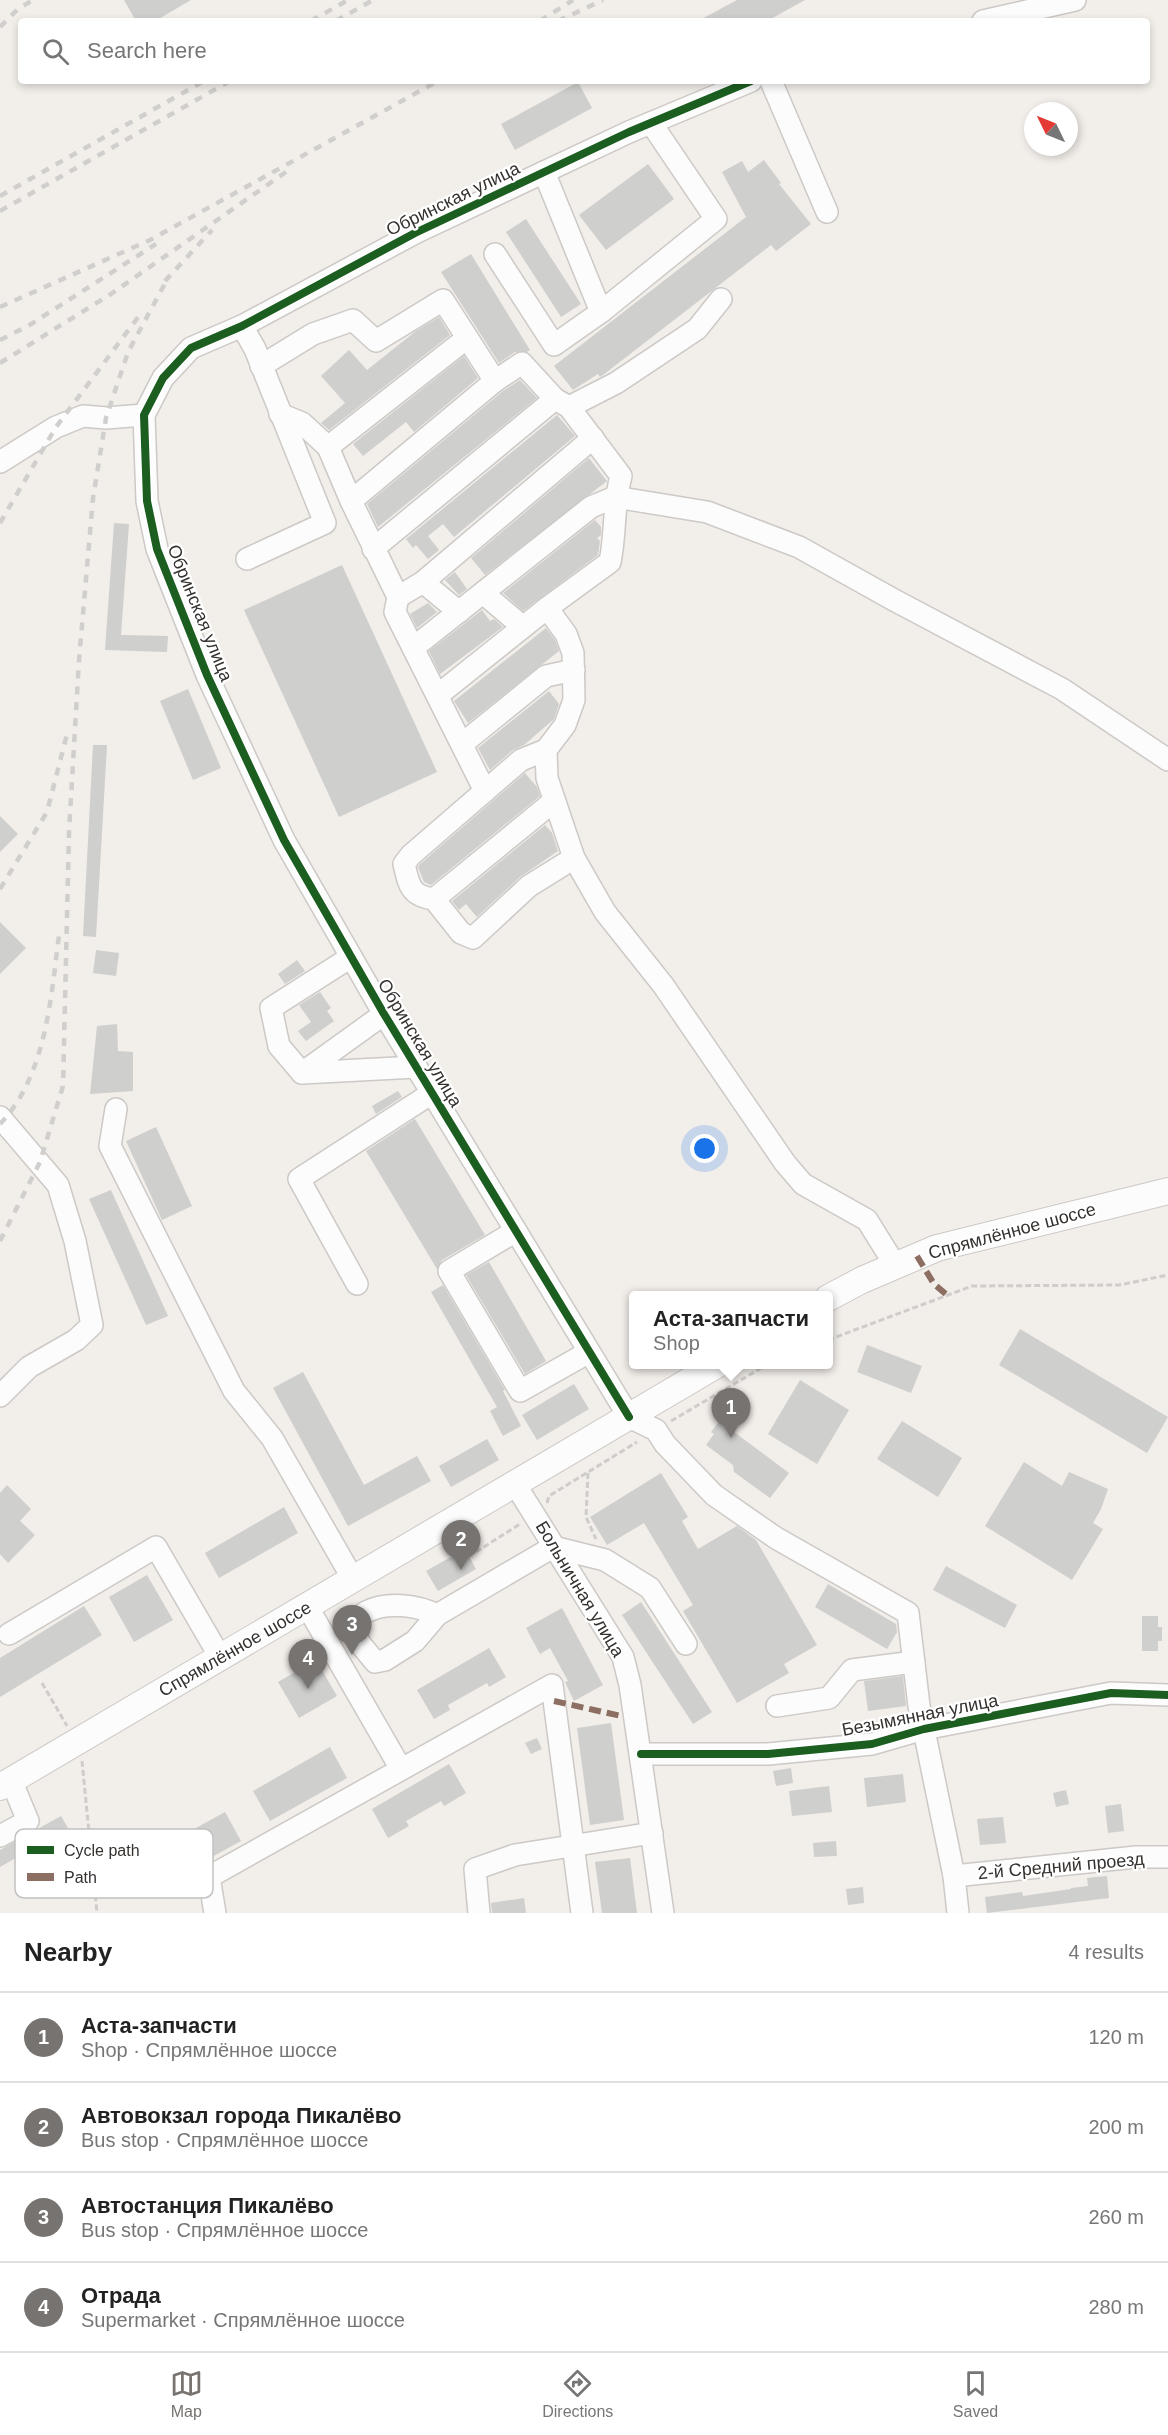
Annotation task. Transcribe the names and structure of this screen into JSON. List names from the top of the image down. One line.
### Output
{"streets":{"main road":["Спрямлённое шоссе"],"street":["Обринская улица","Больничная улица","Безымянная улица","2-й Средний проезд"]},"crossings":[["Обринская улица","Спрямлённое шоссе"],["Спрямлённое шоссе","Больничная улица"],["Больничная улица","Безымянная улица"]],"legend":["Cycle path","Path"],"north":"top left","page":{"search":"Search here","popup":["Аста-запчасти","Shop"],"pins":["1","2","3","4"],"heading":["Nearby","4 results"],"list":[{"mark":"1","name":"Аста-запчасти","note":"Shop · Спрямлённое шоссе","value":"120 m"},{"mark":"2","name":"Автовокзал города Пикалёво","note":"Bus stop · Спрямлённое шоссе","value":"200 m"},{"mark":"3","name":"Автостанция Пикалёво","note":"Bus stop · Спрямлённое шоссе","value":"260 m"},{"mark":"4","name":"Отрада","note":"Supermarket · Спрямлённое шоссе","value":"280 m"}],"nav":["Map","Directions","Saved"]}}
